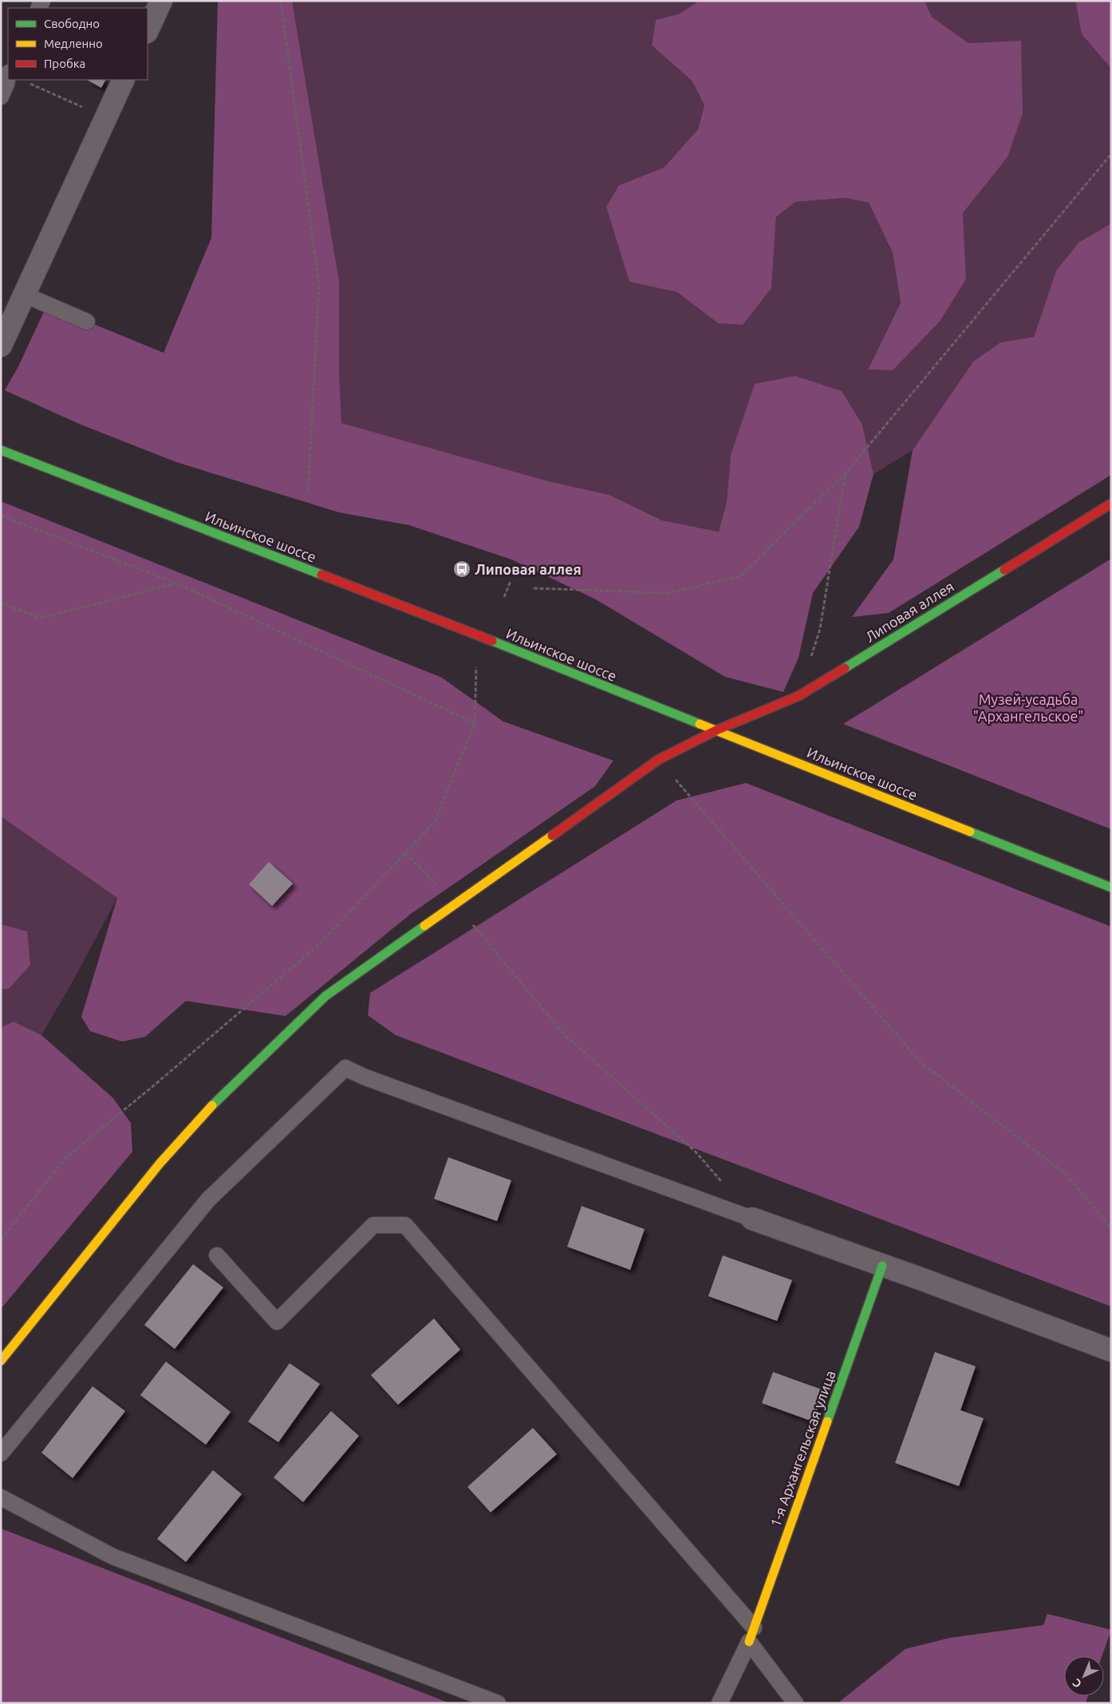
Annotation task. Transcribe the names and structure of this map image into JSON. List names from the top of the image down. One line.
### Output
{"streets":{"street":["Ильинское шоссе","Липовая аллея","1-я Архангельская улица"]},"crossings":[["Ильинское шоссе","Липовая аллея"]],"parks":["Музей-усадьба \"Архангельское\""],"places":{"bus stop":["Липовая аллея"]},"legend":["Свободно","Медленно","Пробка"],"north":"bottom left"}
